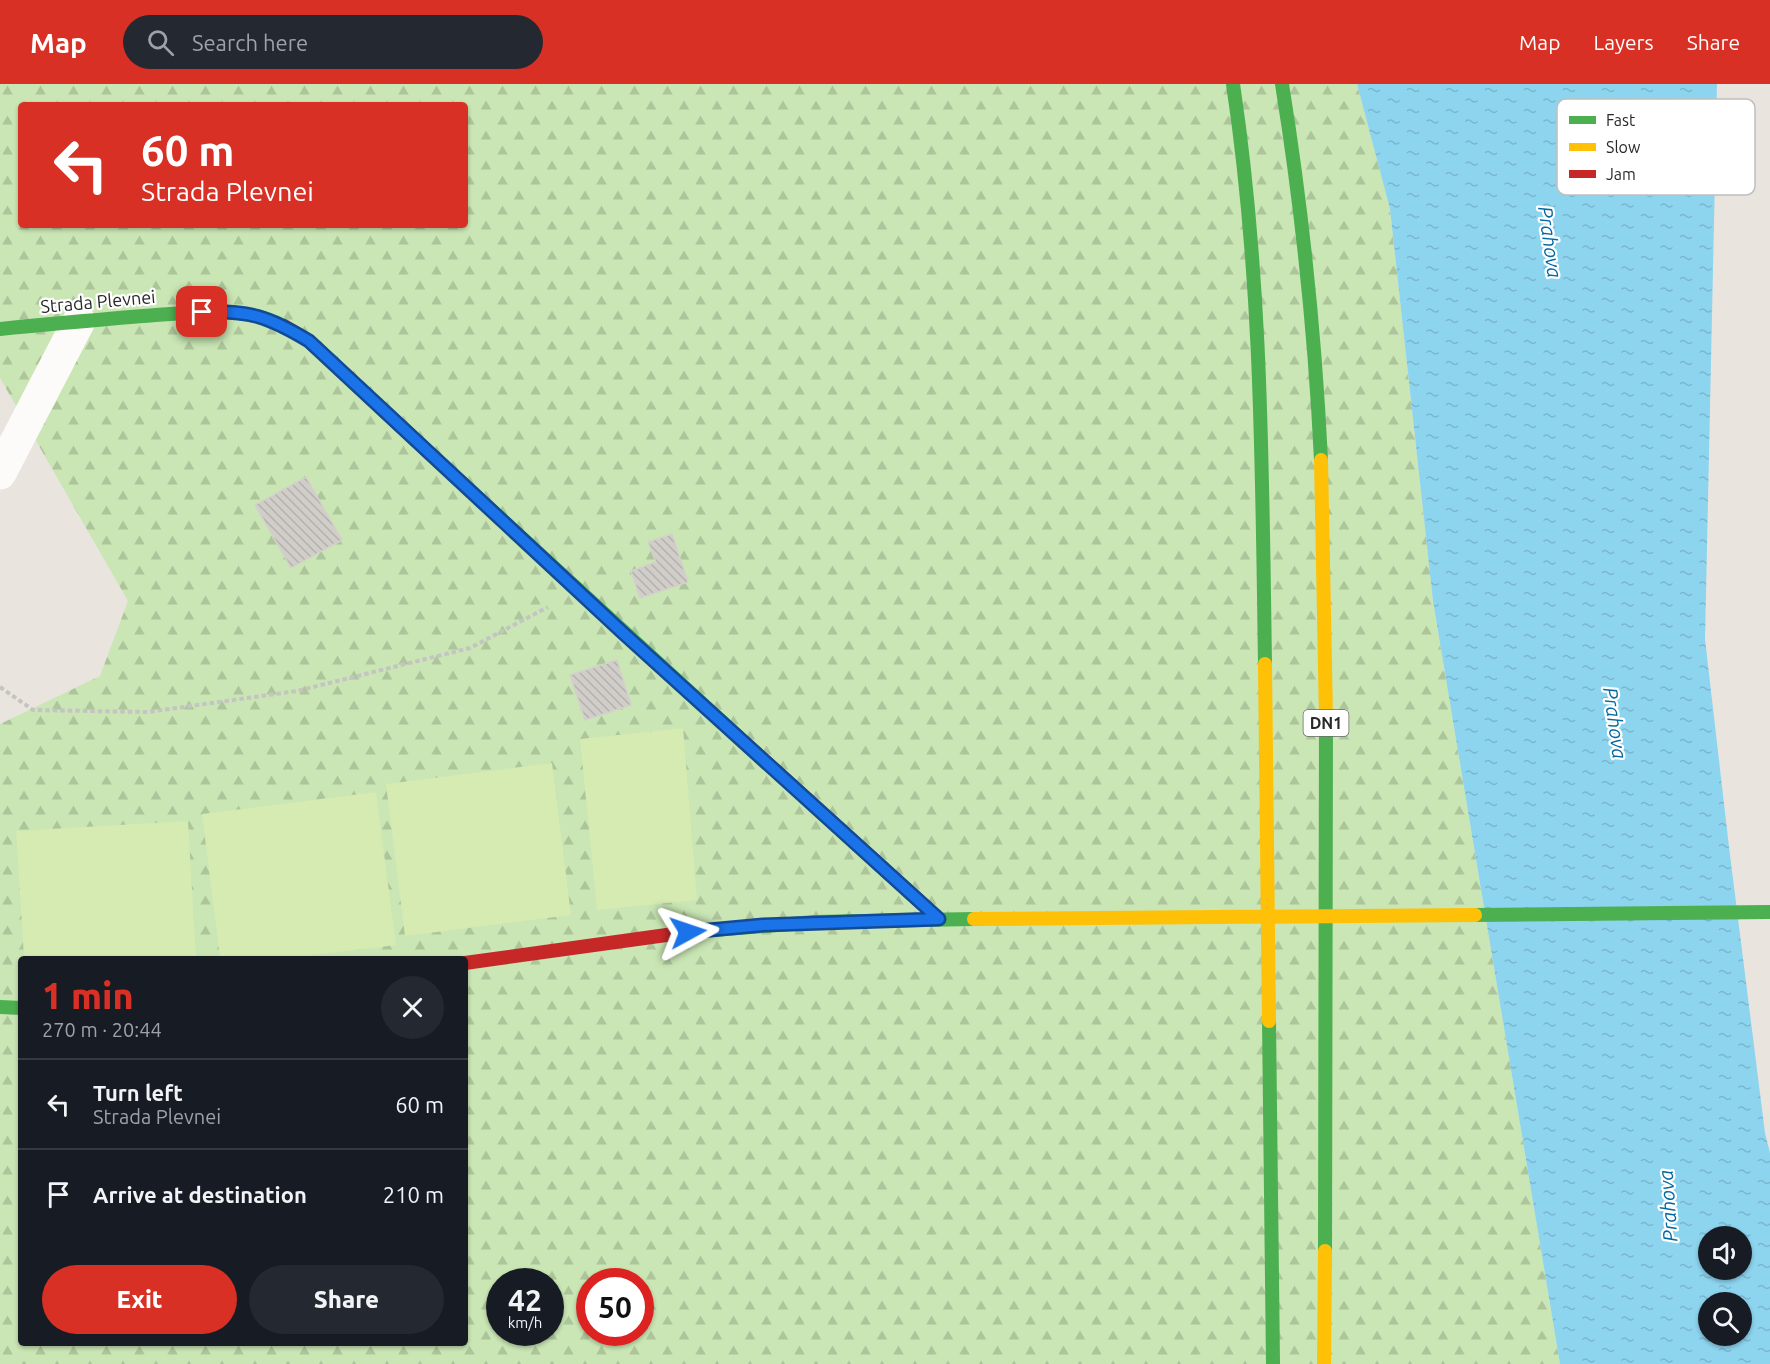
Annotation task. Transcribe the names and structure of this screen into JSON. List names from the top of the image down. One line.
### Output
{"streets":{"main road":["Strada Plevnei","DN1"]},"water":["Prahova"],"legend":["Fast","Slow","Jam"],"page":{"header":"Map","search":"Search here","nav":["Map","Layers","Share"],"turn":["60 m","Strada Plevnei"],"heading":["1 min","270 m · 20:44"],"list":[{"name":"Turn left","note":"Strada Plevnei","value":"60 m"},{"name":"Arrive at destination","value":"210 m"}],"buttons":["Exit","Share"],"speed":"42 km/h","limit":"50"}}
